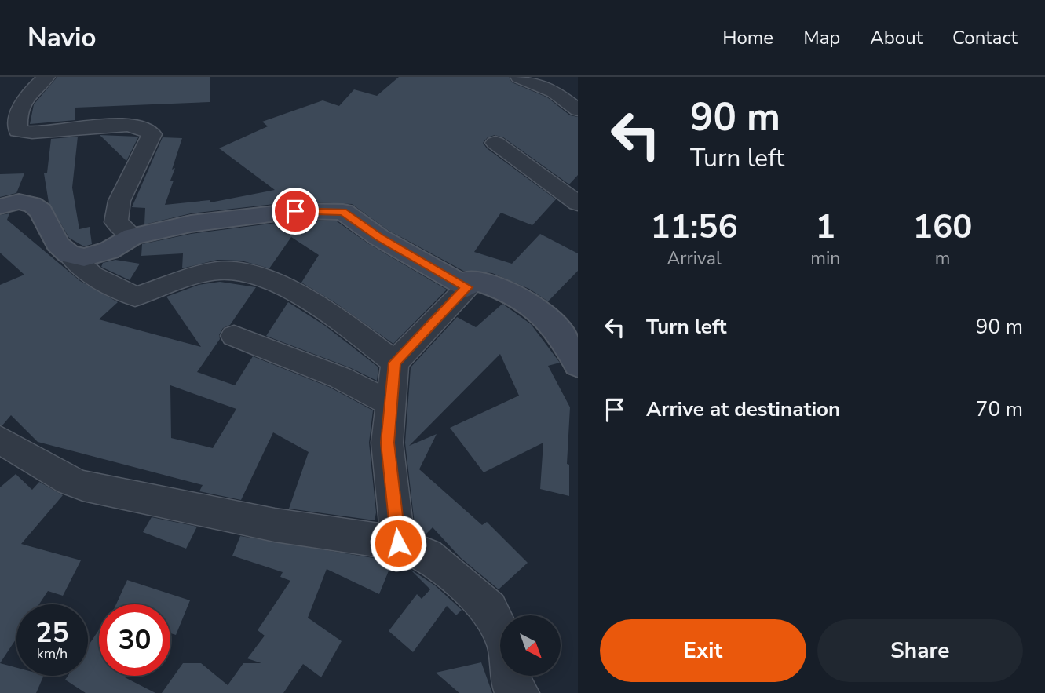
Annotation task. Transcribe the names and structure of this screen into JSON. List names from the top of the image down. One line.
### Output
{"north":"bottom right","page":{"header":"Navio","nav":["Home","Map","About","Contact"],"turn":["90 m","Turn left"],"eta":["11:56","Arrival","1","min","160","m"],"list":[{"name":"Turn left","value":"90 m"},{"name":"Arrive at destination","value":"70 m"}],"speed":"25 km/h","limit":"30","buttons":["Exit","Share"]}}
